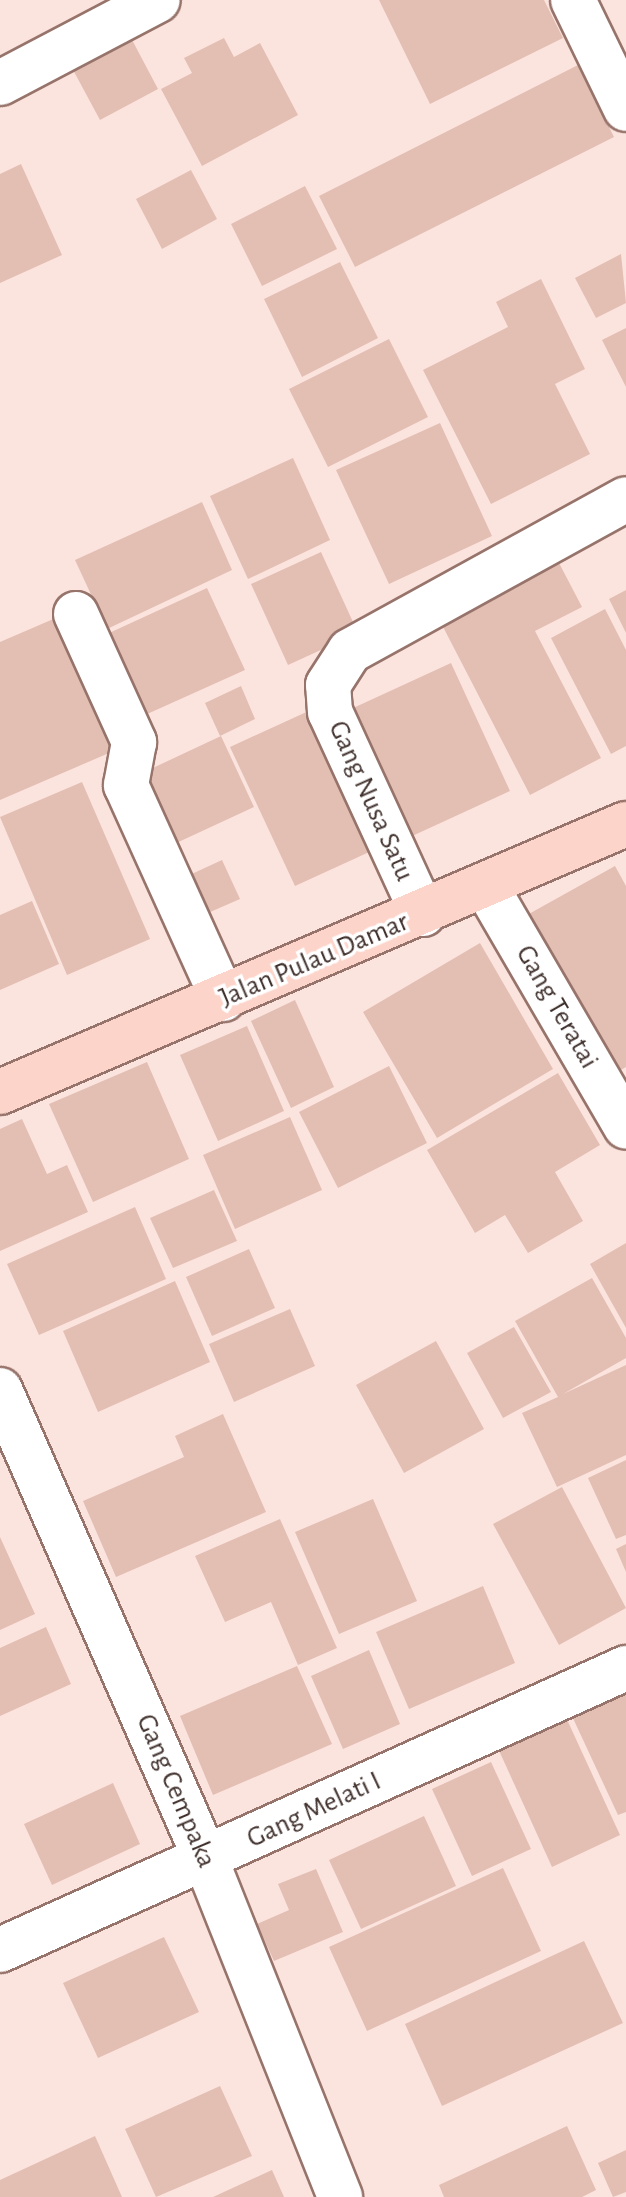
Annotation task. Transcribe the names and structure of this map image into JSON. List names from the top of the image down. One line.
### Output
{"streets":{"street":["Gang Nusa Satu","Jalan Pulau Damar","Gang Teratai","Gang Cempaka","Gang Melati I"]},"crossings":[["Gang Nusa Satu","Jalan Pulau Damar"],["Jalan Pulau Damar","Gang Teratai"],["Gang Cempaka","Gang Melati I"]]}
